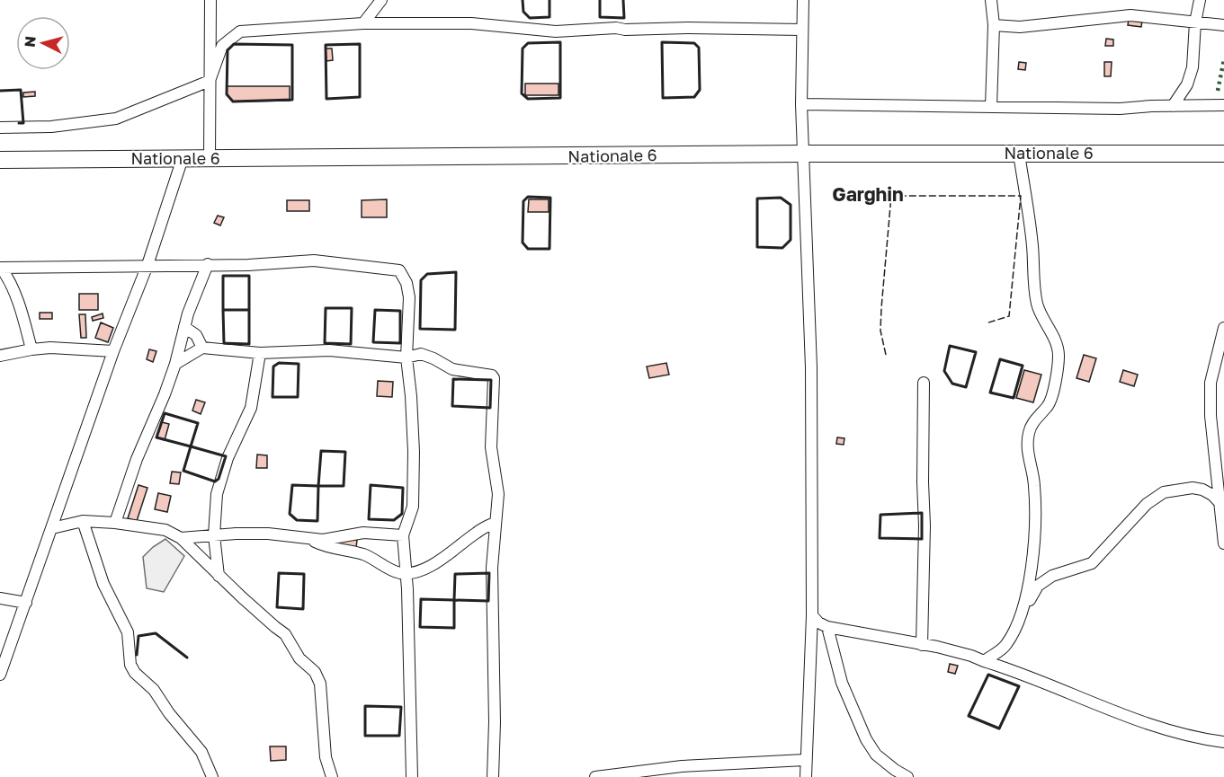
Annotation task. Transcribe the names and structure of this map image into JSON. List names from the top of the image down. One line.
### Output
{"streets":{"main road":["Nationale 6"]},"districts":["Garghin"],"north":"left"}
